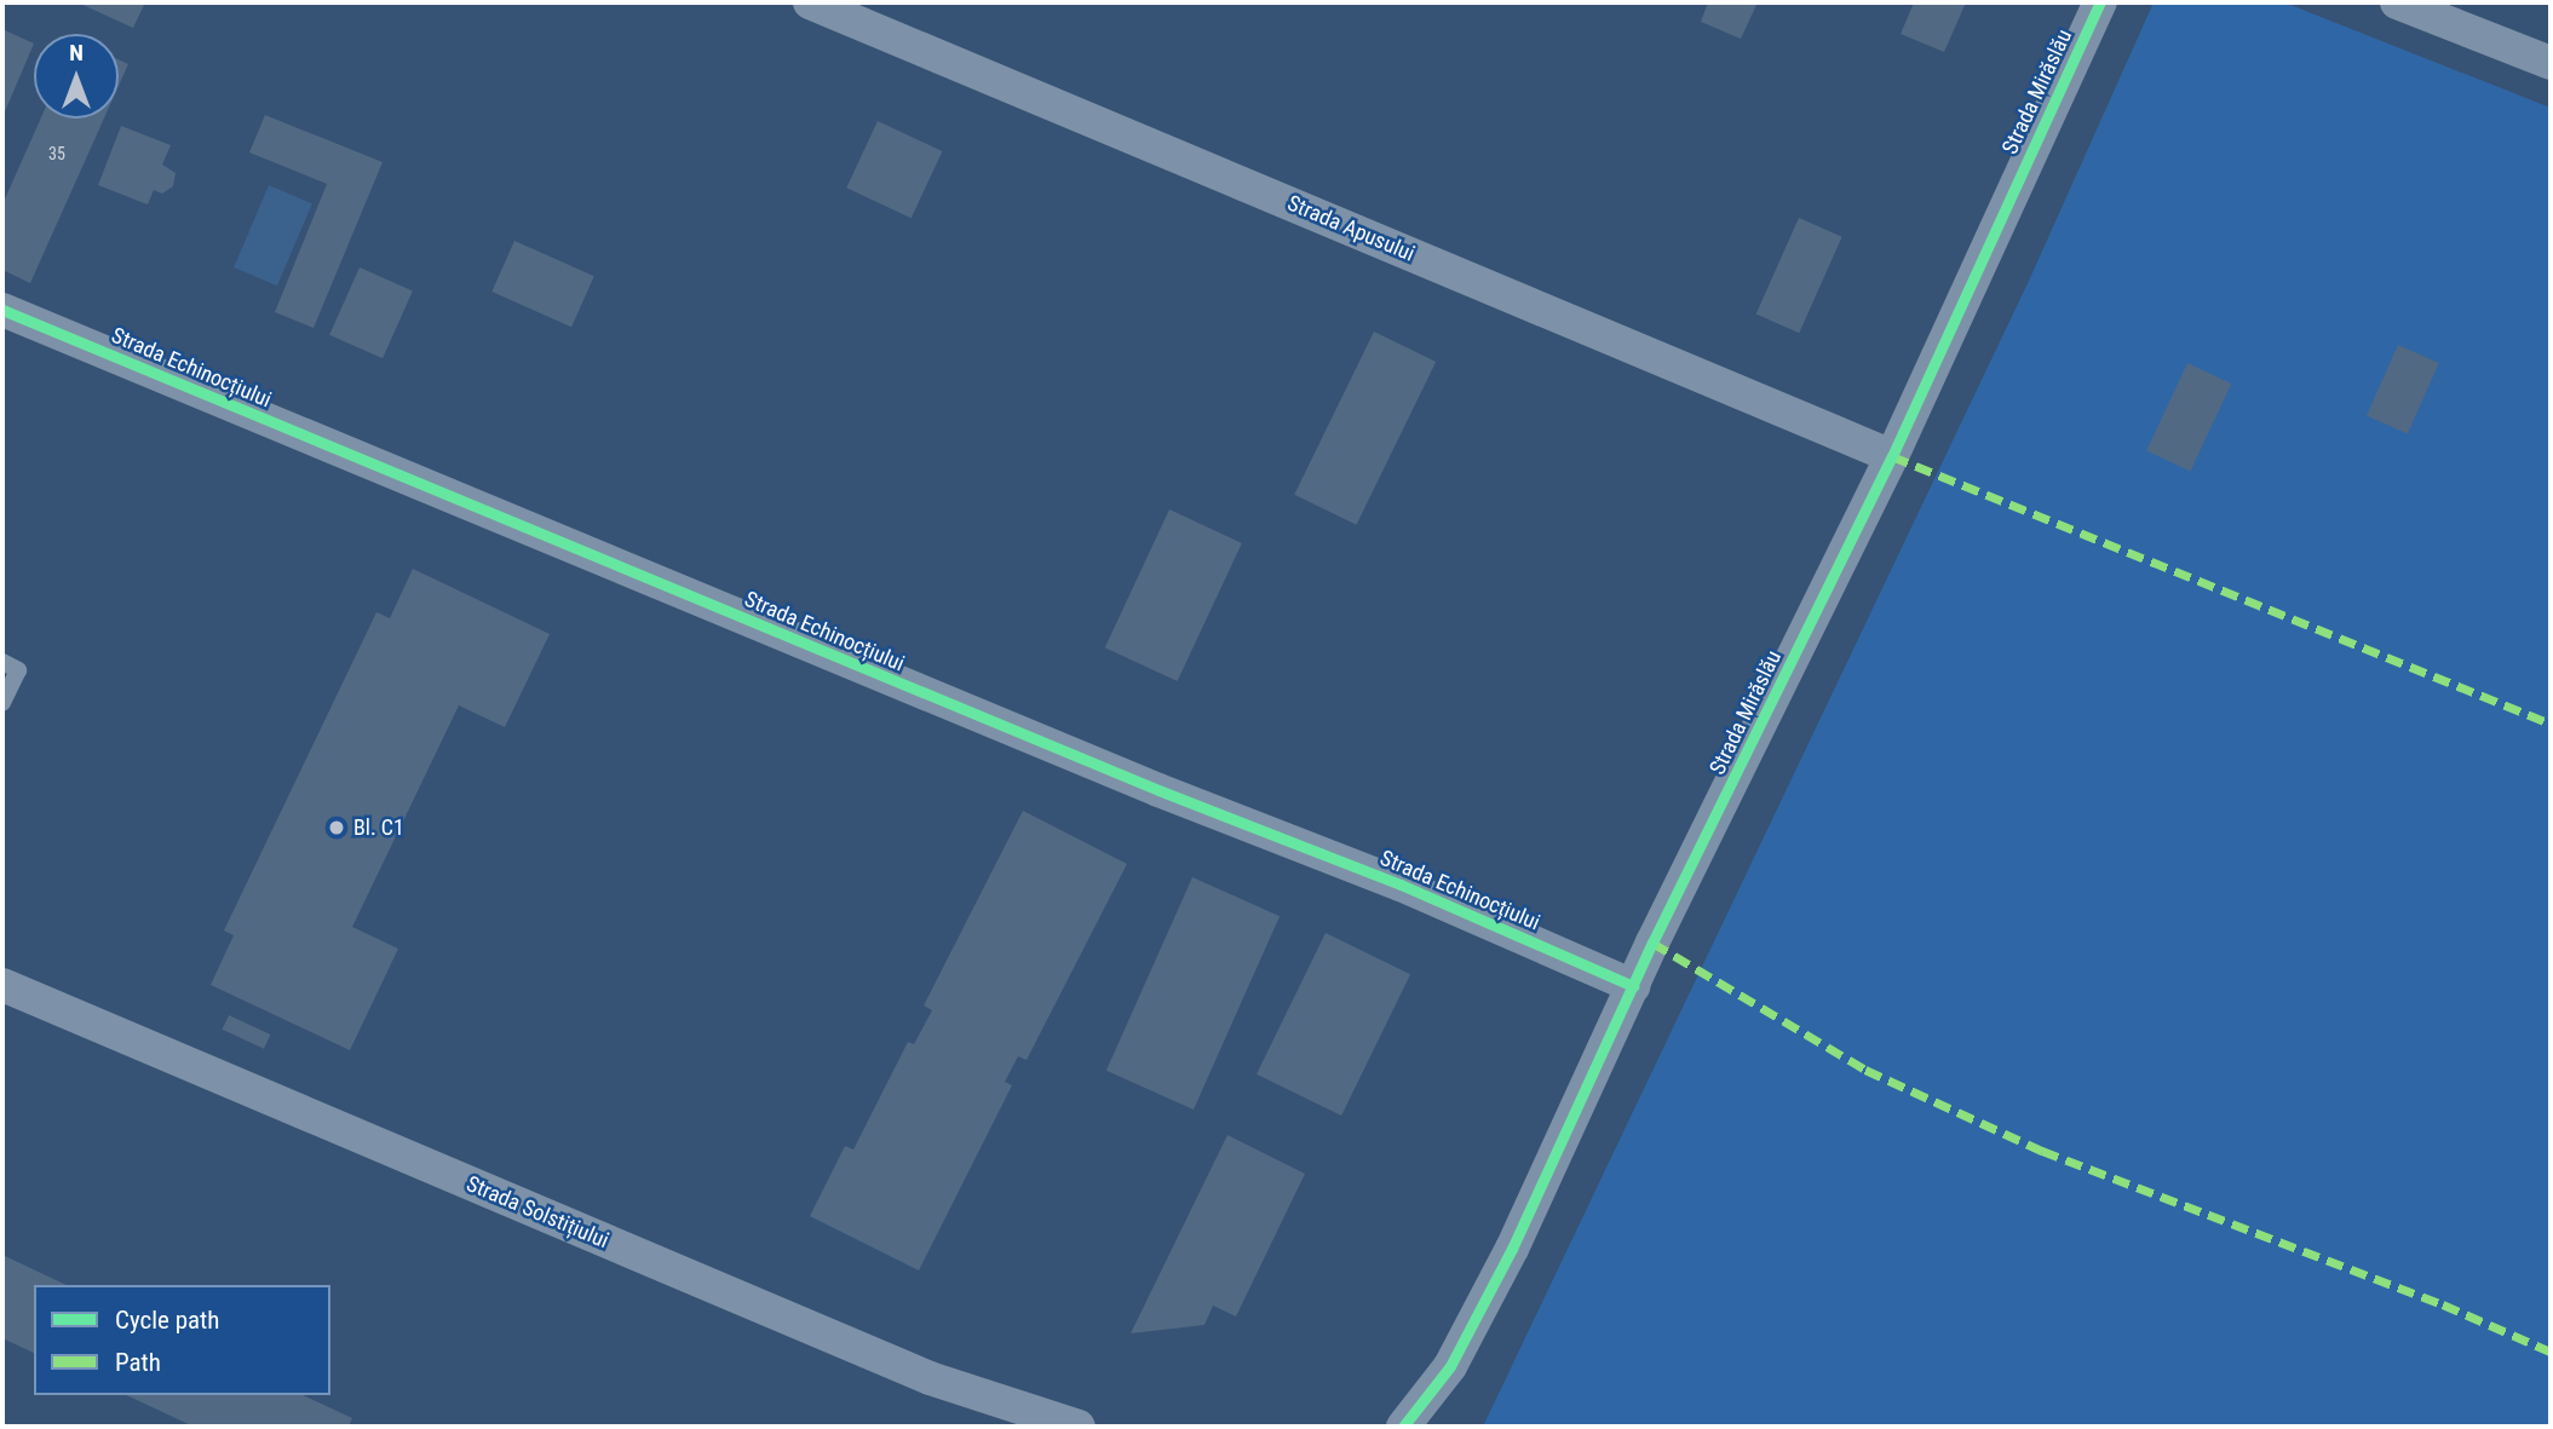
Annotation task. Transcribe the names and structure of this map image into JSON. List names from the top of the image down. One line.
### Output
{"streets":{"street":["Strada Mirăslău","Strada Apusului","Strada Echinocțiului","Strada Solstițiului"]},"crossings":[["Strada Mirăslău","Strada Apusului"],["Strada Mirăslău","Strada Echinocțiului"]],"places":["Bl. C1"],"house_numbers":["35"],"legend":["Cycle path","Path"],"north":"top"}
